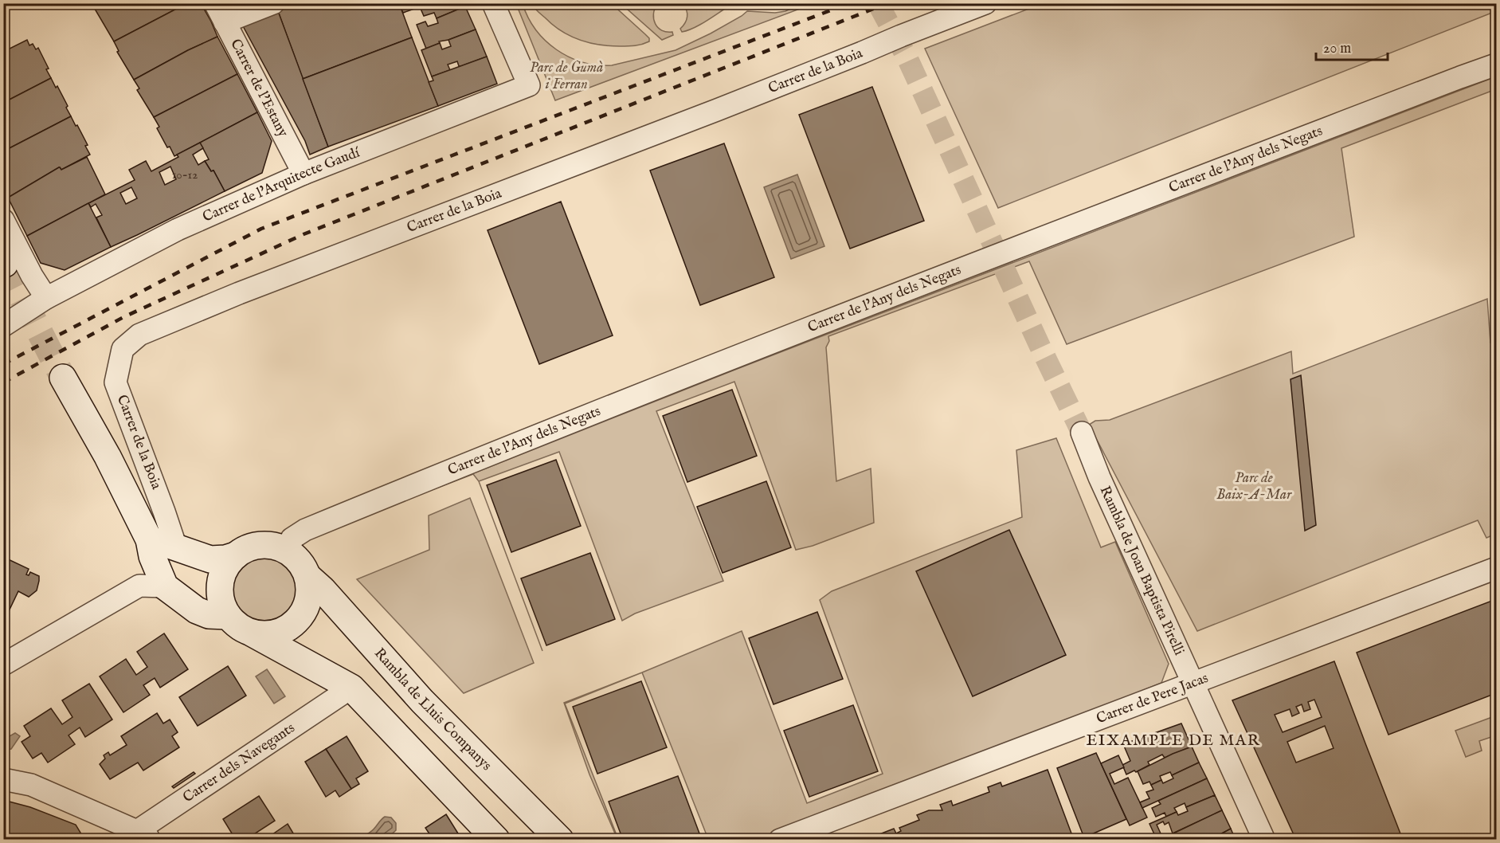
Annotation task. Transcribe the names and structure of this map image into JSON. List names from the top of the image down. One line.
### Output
{"streets":{"street":["Carrer de la Boia","Carrer de l'Estany","Carrer de l'Any dels Negats","Carrer de l'Arquitecte Gaudí","Rambla de Joan Baptista Pirelli","Carrer de Pere Jacas","Rambla de Lluis Companys","Carrer dels Navegants"]},"crossings":[["Carrer de l'Estany","Carrer de l'Arquitecte Gaudí"],["Carrer de l'Any dels Negats","Rambla de Lluis Companys"],["Rambla de Joan Baptista Pirelli","Carrer de Pere Jacas"]],"districts":["EIXAMPLE DE MAR"],"parks":["Parc de Gumà i Ferran","Parc de Baix-A-Mar"],"house_numbers":["10-12"],"scale_bar":"20 m"}
